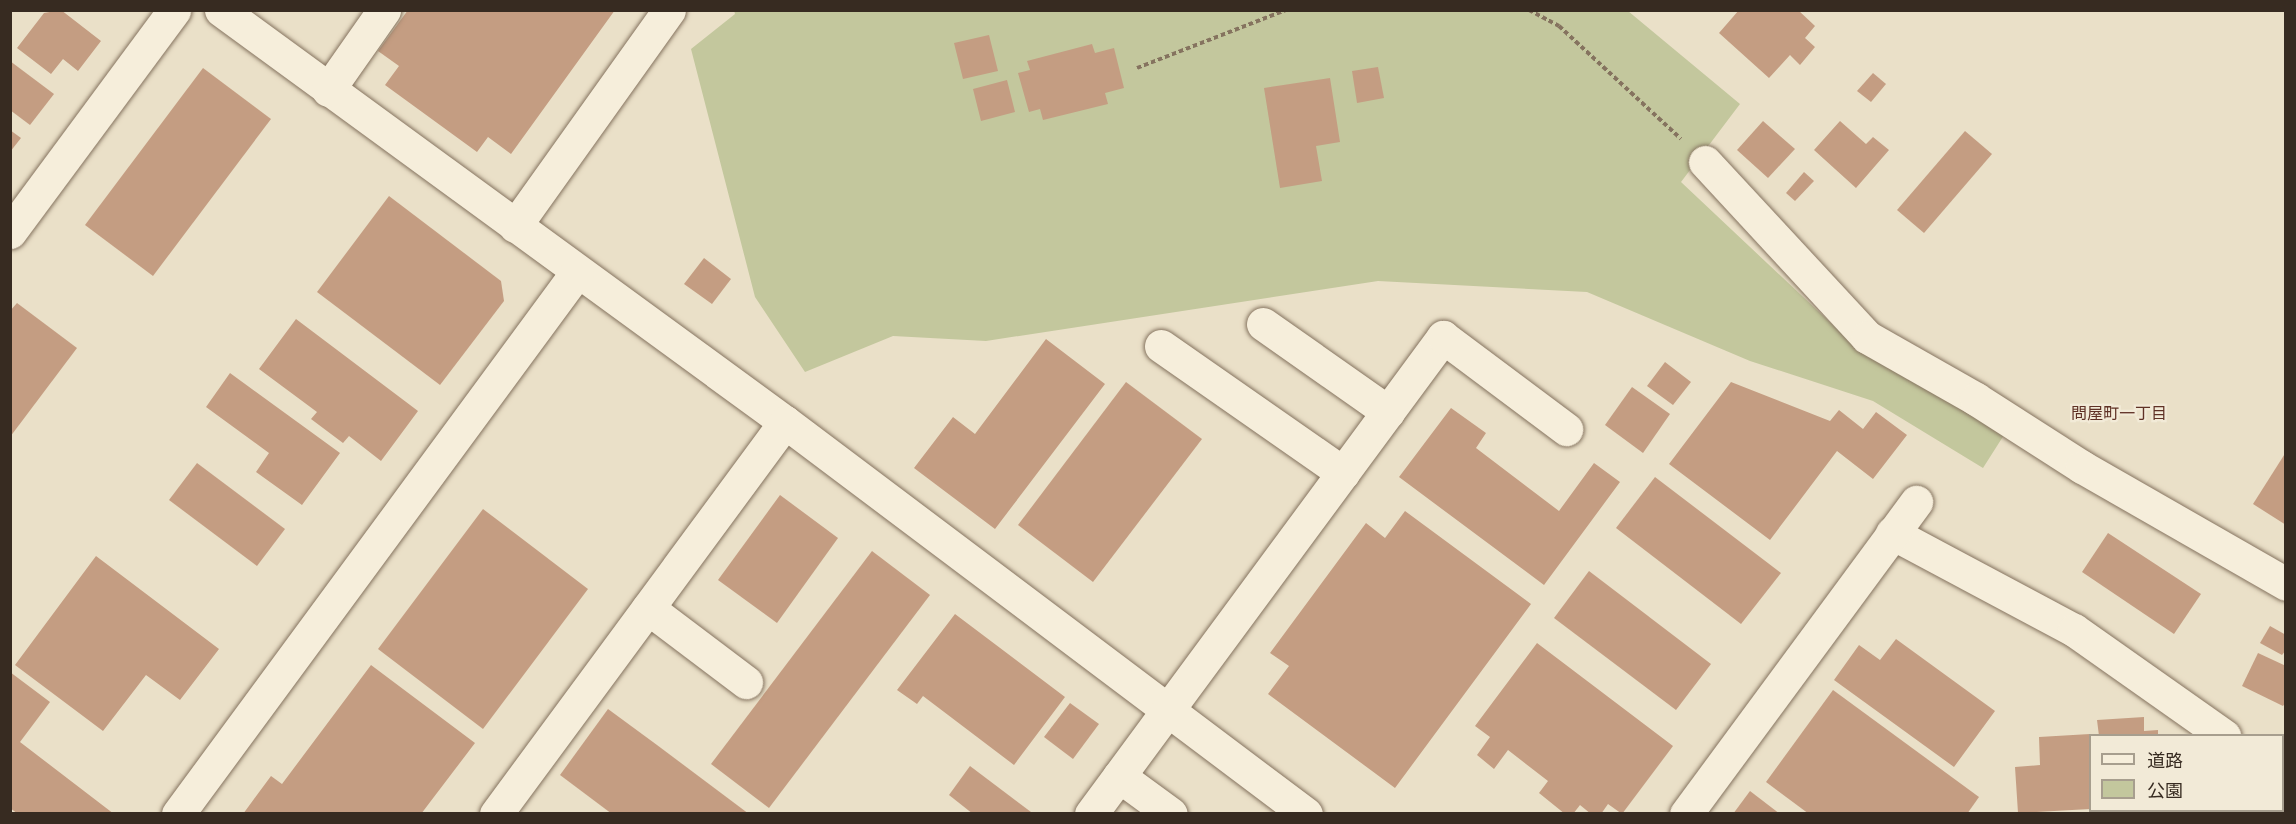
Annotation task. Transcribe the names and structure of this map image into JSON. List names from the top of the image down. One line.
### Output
{"districts":["問屋町一丁目"],"legend":["道路","公園"]}
